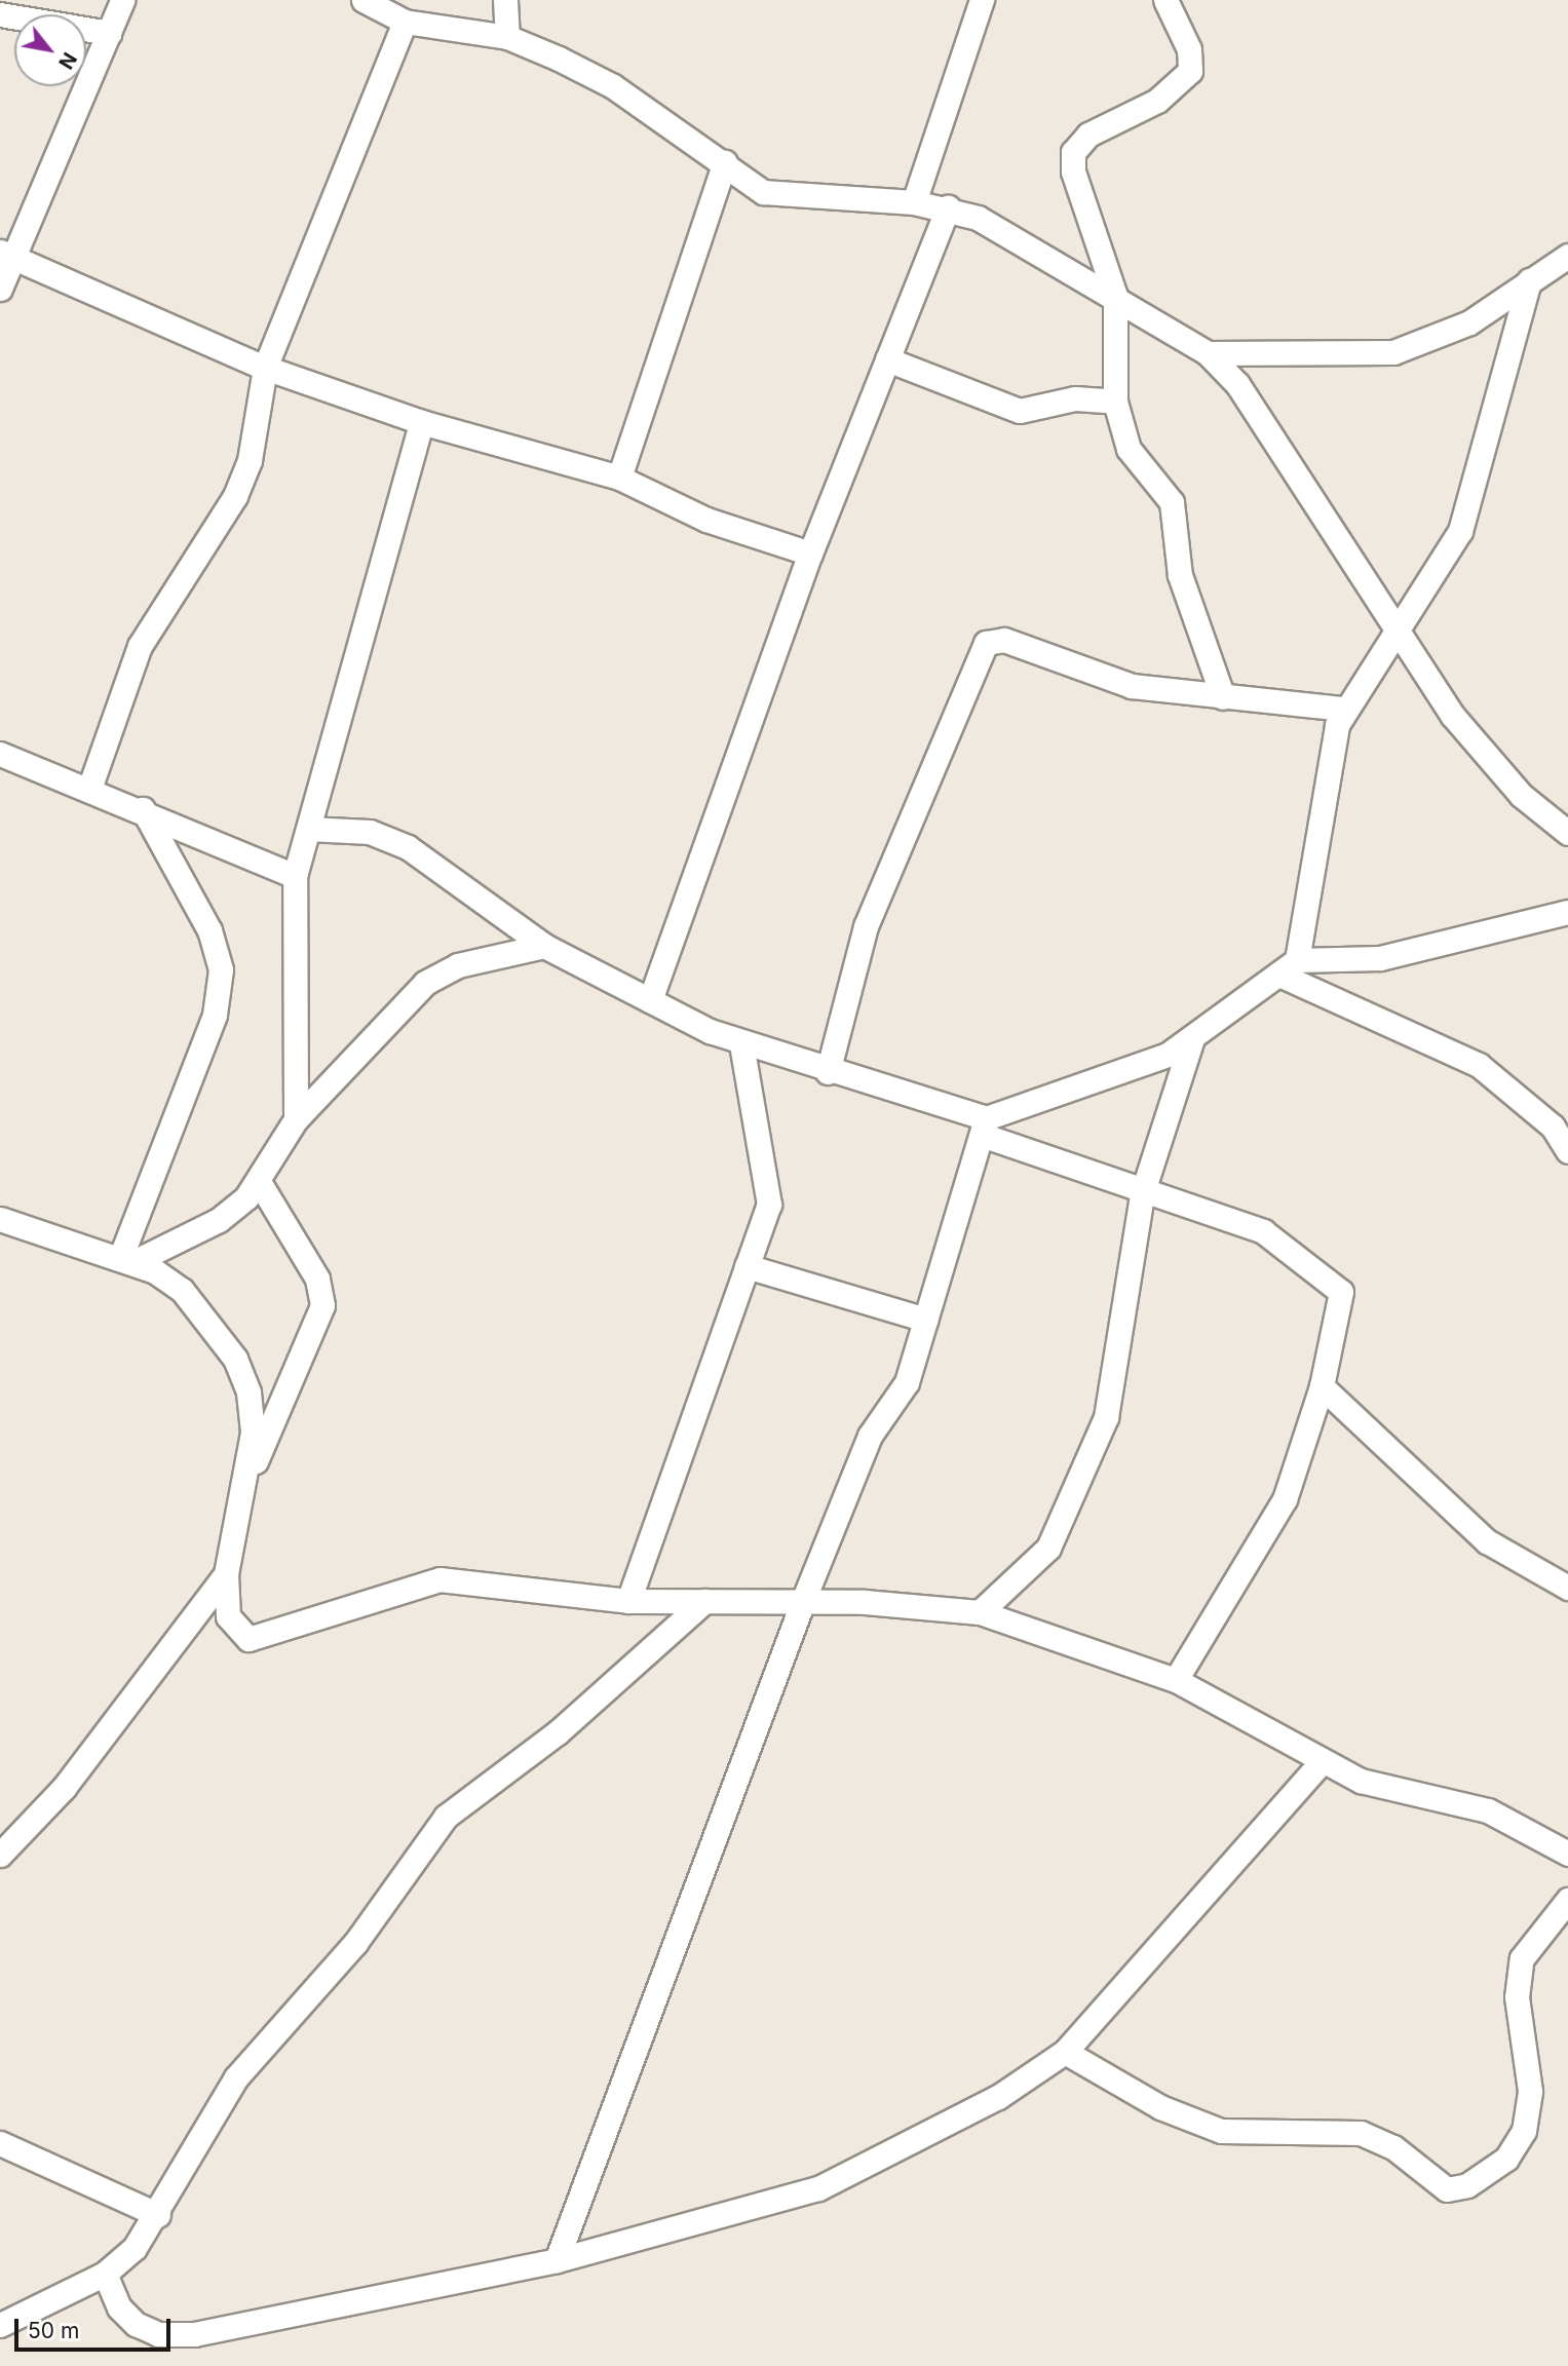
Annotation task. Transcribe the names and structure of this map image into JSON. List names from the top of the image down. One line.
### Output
{"scale_bar":"50 m","north":"bottom right"}
